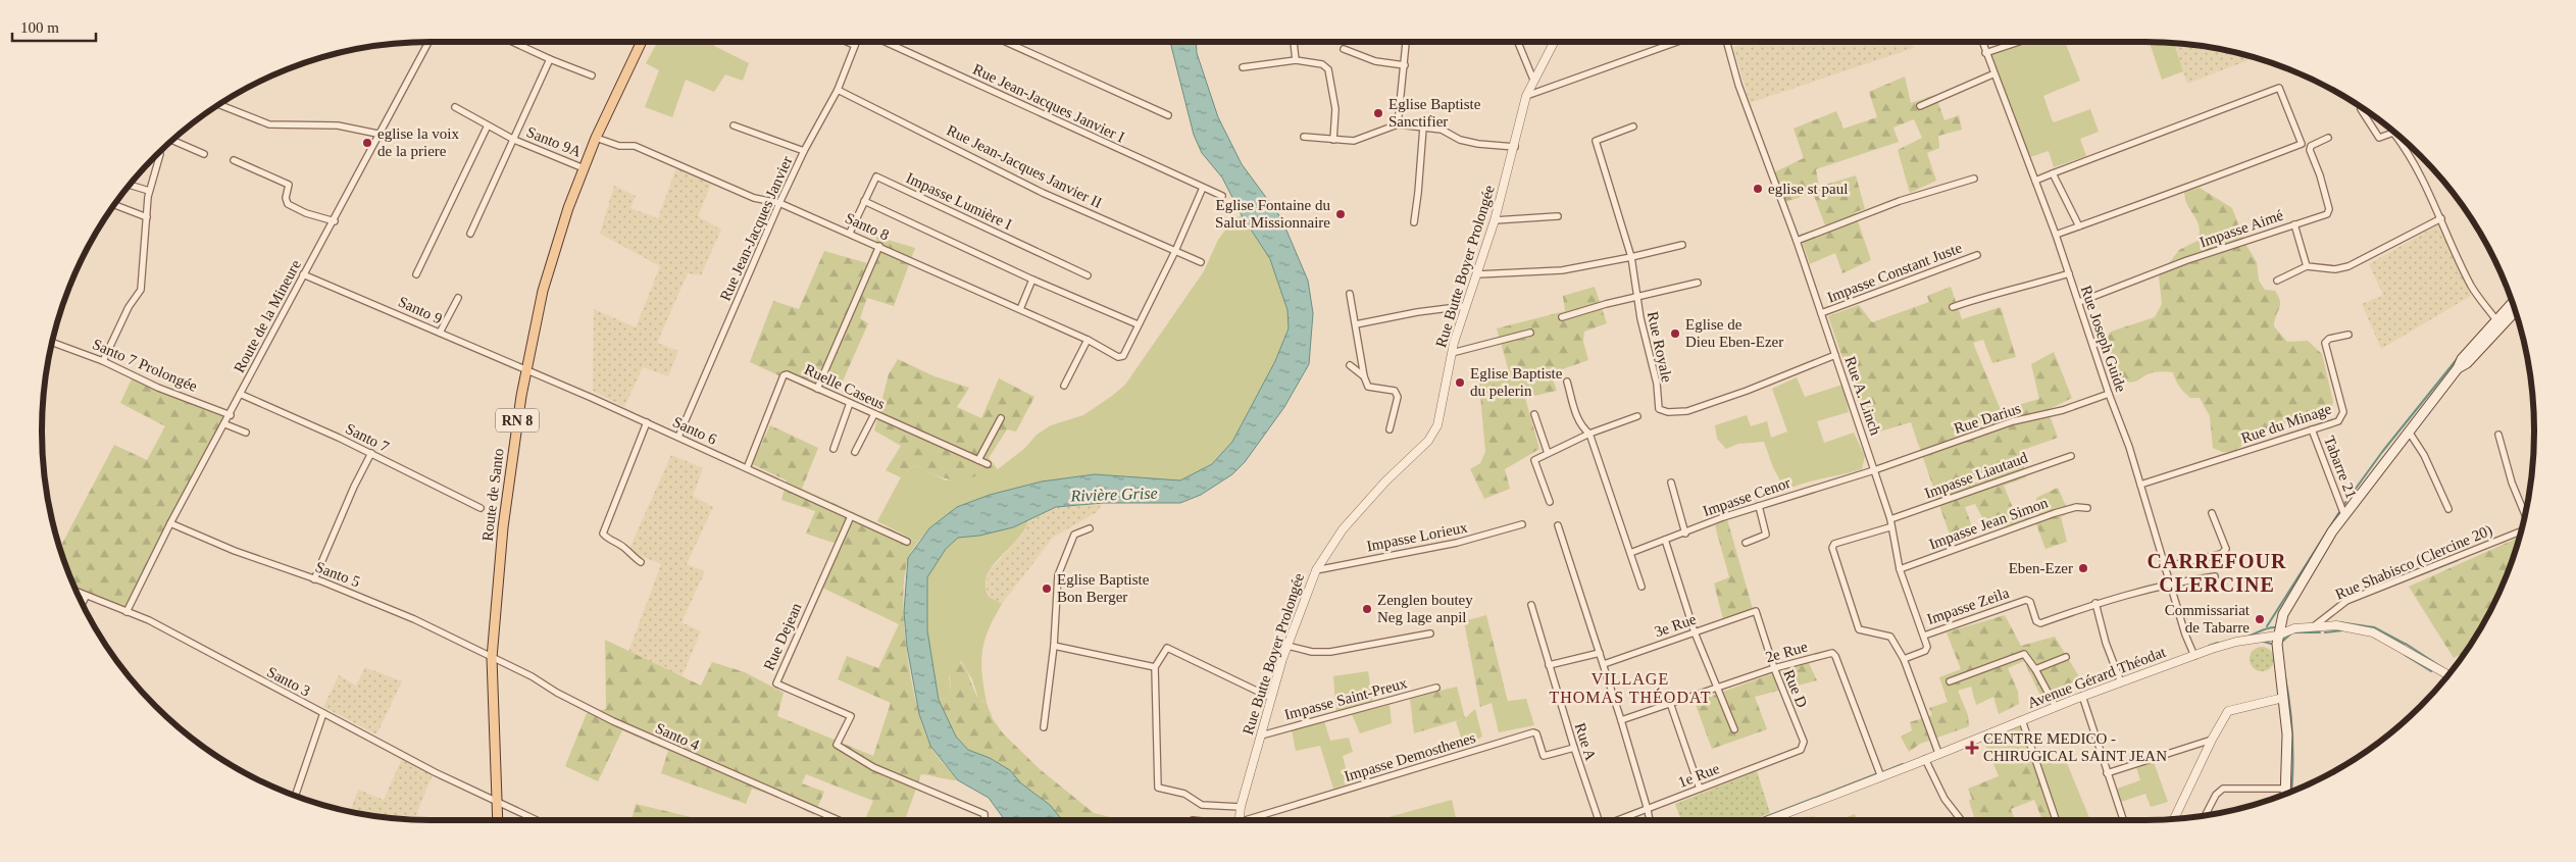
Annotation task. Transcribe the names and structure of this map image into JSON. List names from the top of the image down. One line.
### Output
{"streets":{"main road":["RN 8","Route de Santo"],"street":["Rue Jean-Jacques Janvier I","Santo 9A","Rue Jean-Jacques Janvier II","Impasse Lumière I","Santo 8","Rue Jean-Jacques Janvier","Impasse Aimé","Rue Butte Boyer Prolongée","Impasse Constant Juste","Santo 9","Route de la Mineure","Rue Joseph Guide","Rue Royale","Santo 7 Prolongée","Ruelle Caseus","Rue A. Linch","Rue Darius","Rue du Minage","Santo 6","Santo 7","Tabarre 21","Impasse Liautaud","Impasse Cenor","Impasse Jean Simon","Impasse Lorieux","Rue Shabisco (Clercine 20)","Santo 5","Impasse Zeila","3e Rue","Rue Dejean","2e Rue","Avenue Gérard Théodat","Santo 3","Rue D","Impasse Saint-Preux","Santo 4","Rue A","Impasse Demosthenes","1e Rue"]},"crossings":[["Santo 9A","Route de Santo"],["Rue Jean-Jacques Janvier II","Rue Jean-Jacques Janvier"],["Impasse Lumière I","Santo 8"],["Santo 8","Rue Jean-Jacques Janvier"],["Santo 8","Route de Santo"],["Rue Jean-Jacques Janvier","Santo 6"],["Impasse Aimé","Rue Joseph Guide"],["Rue Butte Boyer Prolongée","Impasse Lorieux"],["Rue Butte Boyer Prolongée","Impasse Saint-Preux"],["Impasse Constant Juste","Rue A. Linch"],["Santo 9","Route de la Mineure"],["Santo 9","Santo 6"],["Santo 9","Route de Santo"],["Route de la Mineure","Santo 7 Prolongée"],["Route de la Mineure","Santo 7"],["Route de la Mineure","Santo 5"],["Route de la Mineure","Santo 3"],["Rue Joseph Guide","Rue Darius"],["Rue Joseph Guide","Rue du Minage"],["Rue Joseph Guide","Avenue Gérard Théodat"],["Rue Royale","Rue A. Linch"],["Ruelle Caseus","Santo 6"],["Rue A. Linch","Rue Darius"],["Rue A. Linch","Impasse Liautaud"],["Rue A. Linch","Impasse Cenor"],["Rue A. Linch","Impasse Jean Simon"],["Rue A. Linch","Impasse Zeila"],["Rue Darius","Impasse Cenor"],["Rue du Minage","Tabarre 21"],["Santo 6","Route de Santo"],["Santo 6","Rue Dejean"],["Route de Santo","Santo 5"],["Route de Santo","Santo 3"],["Route de Santo","Santo 4"],["Rue Shabisco (Clercine 20)","Avenue Gérard Théodat"],["Santo 5","Santo 4"],["3e Rue","Rue D"],["2e Rue","Avenue Gérard Théodat"],["2e Rue","Rue D"],["Rue D","1e Rue"],["Rue A","Impasse Demosthenes"]],"districts":["CARREFOUR CLERCINE","VILLAGE THOMAS THÉODAT"],"water":["Rivière Grise"],"places":{"other":["Eglise Baptiste Sanctifier","eglise la voix de la priere","eglise st paul","Eglise Fontaine du Salut Missionnaire","Eglise de Dieu Eben-Ezer","Eglise Baptiste du pelerin","Eben-Ezer","Eglise Baptiste Bon Berger","Zenglen boutey Neg lage anpil","Commissariat de Tabarre"],"health":["CENTRE MEDICO - CHIRUGICAL SAINT JEAN"]},"scale_bar":"100 m"}
